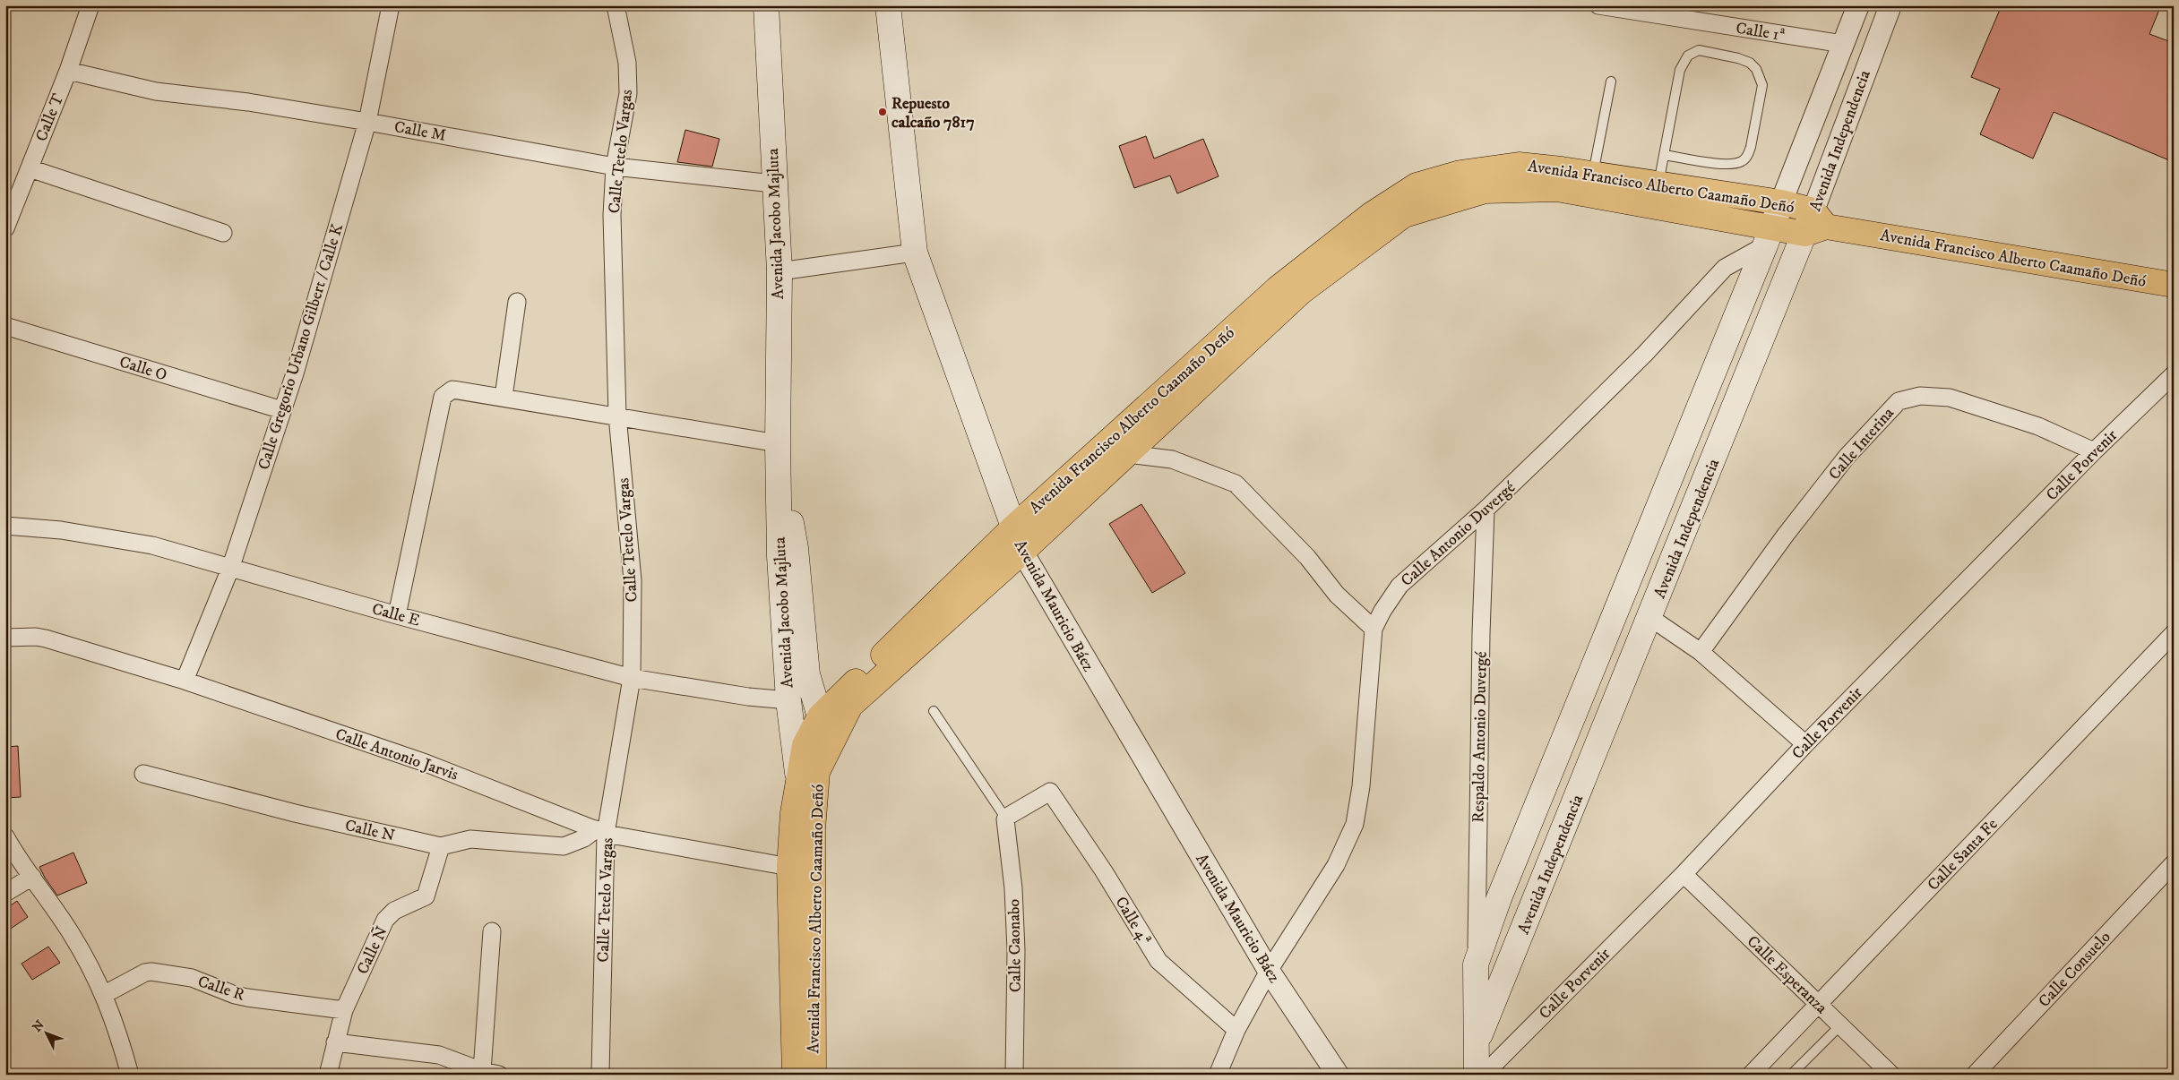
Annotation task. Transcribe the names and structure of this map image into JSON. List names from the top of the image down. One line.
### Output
{"streets":{"main road":["Avenida Independencia","Avenida Francisco Alberto Caamaño Deñó","Avenida Jacobo Majluta","Avenida Mauricio Báez"],"street":["Calle 1ª","Calle T","Calle M","Calle Tetelo Vargas","Calle Gregorio Urbano Gilbert / Calle K","Calle O","Calle Interina","Calle Porvenir","Calle Antonio Duvergé","Calle E","Respaldo Antonio Duvergé","Calle Antonio Jarvis","Calle N","Calle Santa Fe","Calle 4ª","Calle Caonabo","Calle Ñ","Calle Consuelo","Calle Esperanza","Calle R"]},"crossings":[["Calle 1ª","Avenida Independencia"],["Calle T","Calle M"],["Calle M","Calle Tetelo Vargas"],["Calle M","Avenida Jacobo Majluta"],["Calle M","Calle Gregorio Urbano Gilbert / Calle K"],["Avenida Independencia","Avenida Francisco Alberto Caamaño Deñó"],["Avenida Independencia","Calle Antonio Duvergé"],["Avenida Independencia","Respaldo Antonio Duvergé"],["Calle Tetelo Vargas","Calle E"],["Calle Tetelo Vargas","Calle Antonio Jarvis"],["Calle Tetelo Vargas","Calle N"],["Avenida Francisco Alberto Caamaño Deñó","Avenida Jacobo Majluta"],["Avenida Francisco Alberto Caamaño Deñó","Calle Antonio Duvergé"],["Avenida Francisco Alberto Caamaño Deñó","Avenida Mauricio Báez"],["Avenida Francisco Alberto Caamaño Deñó","Calle Antonio Jarvis"],["Avenida Jacobo Majluta","Calle E"],["Calle Gregorio Urbano Gilbert / Calle K","Calle O"],["Calle Gregorio Urbano Gilbert / Calle K","Calle E"],["Calle Gregorio Urbano Gilbert / Calle K","Calle Antonio Jarvis"],["Calle Interina","Calle Porvenir"],["Calle Porvenir","Calle Esperanza"],["Calle Antonio Duvergé","Avenida Mauricio Báez"],["Calle Antonio Duvergé","Respaldo Antonio Duvergé"],["Calle Antonio Duvergé","Calle 4ª"],["Calle Antonio Jarvis","Calle N"],["Calle N","Calle Ñ"],["Calle Santa Fe","Calle Esperanza"],["Calle 4ª","Calle Caonabo"],["Calle Ñ","Calle R"]],"places":["Repuesto calcaño 7817"],"north":"top left"}
